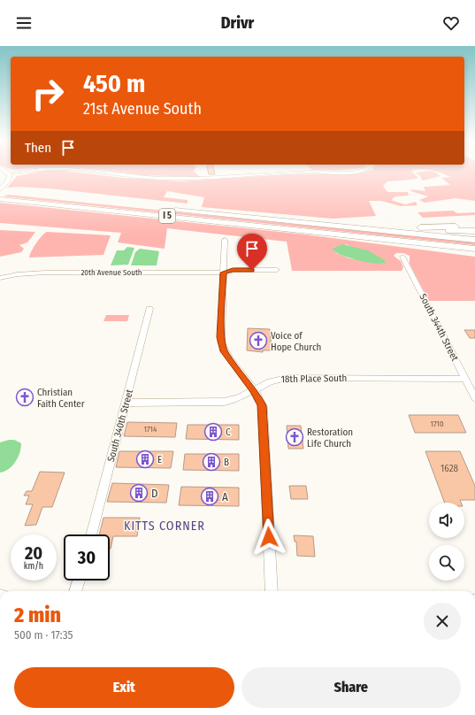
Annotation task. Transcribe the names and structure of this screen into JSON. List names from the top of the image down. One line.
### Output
{"streets":{"highway":["I 5"],"street":["20th Avenue South","South 344th Street","18th Place South","South 340th Street"]},"crossings":[["South 344th Street","18th Place South"],["18th Place South","South 340th Street"]],"districts":["KITTS CORNER"],"places":{"church":["Voice of Hope Church","Christian Faith Center","Restoration Life Church"],"building":["C","E","B","D","A"]},"house_numbers":["1710","1714","1628"],"page":{"header":"Drivr","turn":["450 m","21st Avenue South"],"then":"Then","speed":"20 km/h","limit":"30","heading":["2 min","500 m · 17:35"],"buttons":["Exit","Share"]}}
